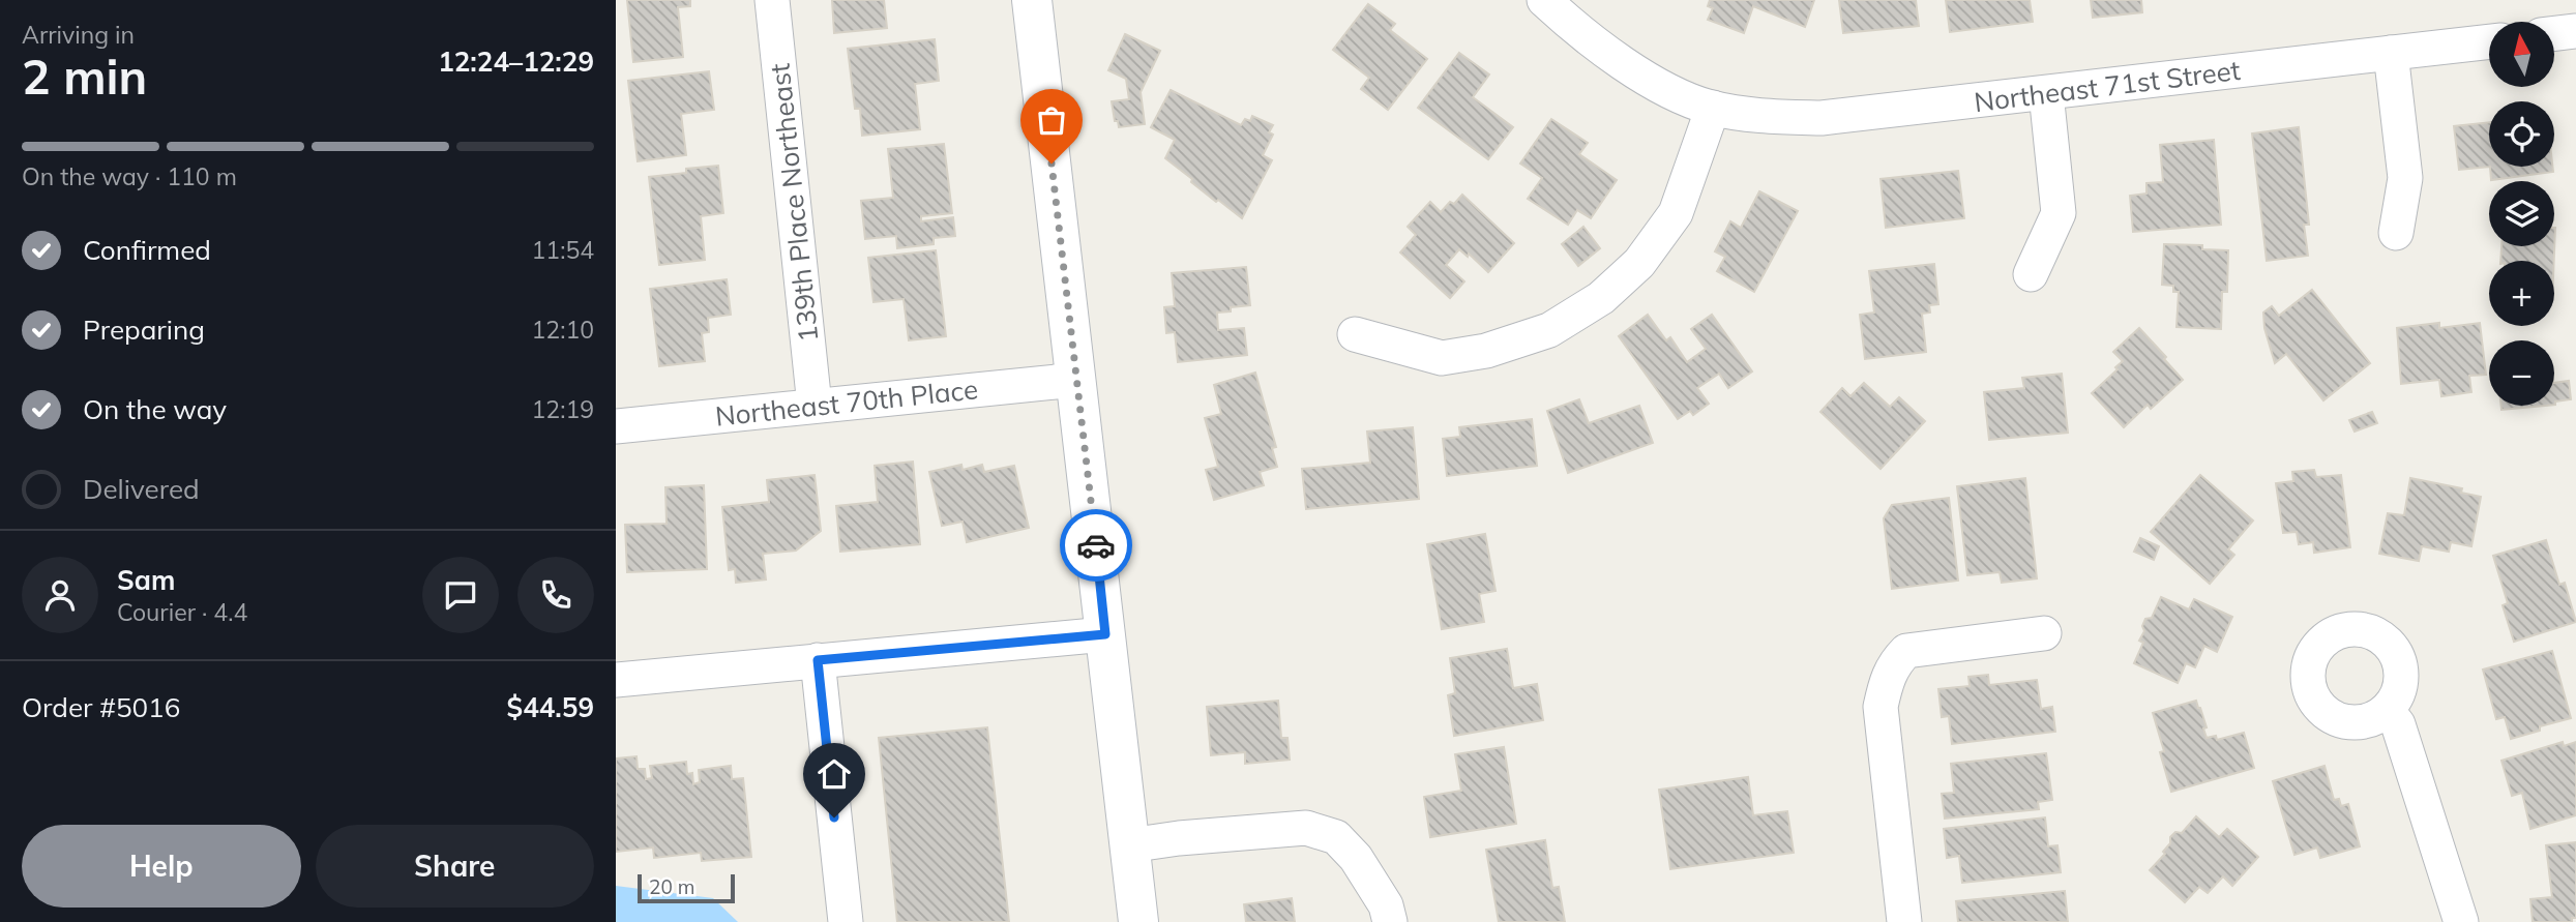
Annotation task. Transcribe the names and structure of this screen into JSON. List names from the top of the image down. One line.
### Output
{"streets":{"street":["Northeast 71st Street","139th Place Northeast","Northeast 70th Place"]},"crossings":[["139th Place Northeast","Northeast 70th Place"]],"scale_bar":"20 m","north":"top","page":{"heading":["2 min","Arriving in","12:24–12:29"],"panel":["Sam","Courier · 4.4","Order #5016","$44.59"],"map_buttons":["+","−"],"bar":"On the way · 110 m","list":[["Confirmed","11:54"],["Preparing","12:10"],["On the way","12:19"],"Delivered"],"buttons":["Help","Share"],"scale":"20 m"}}
